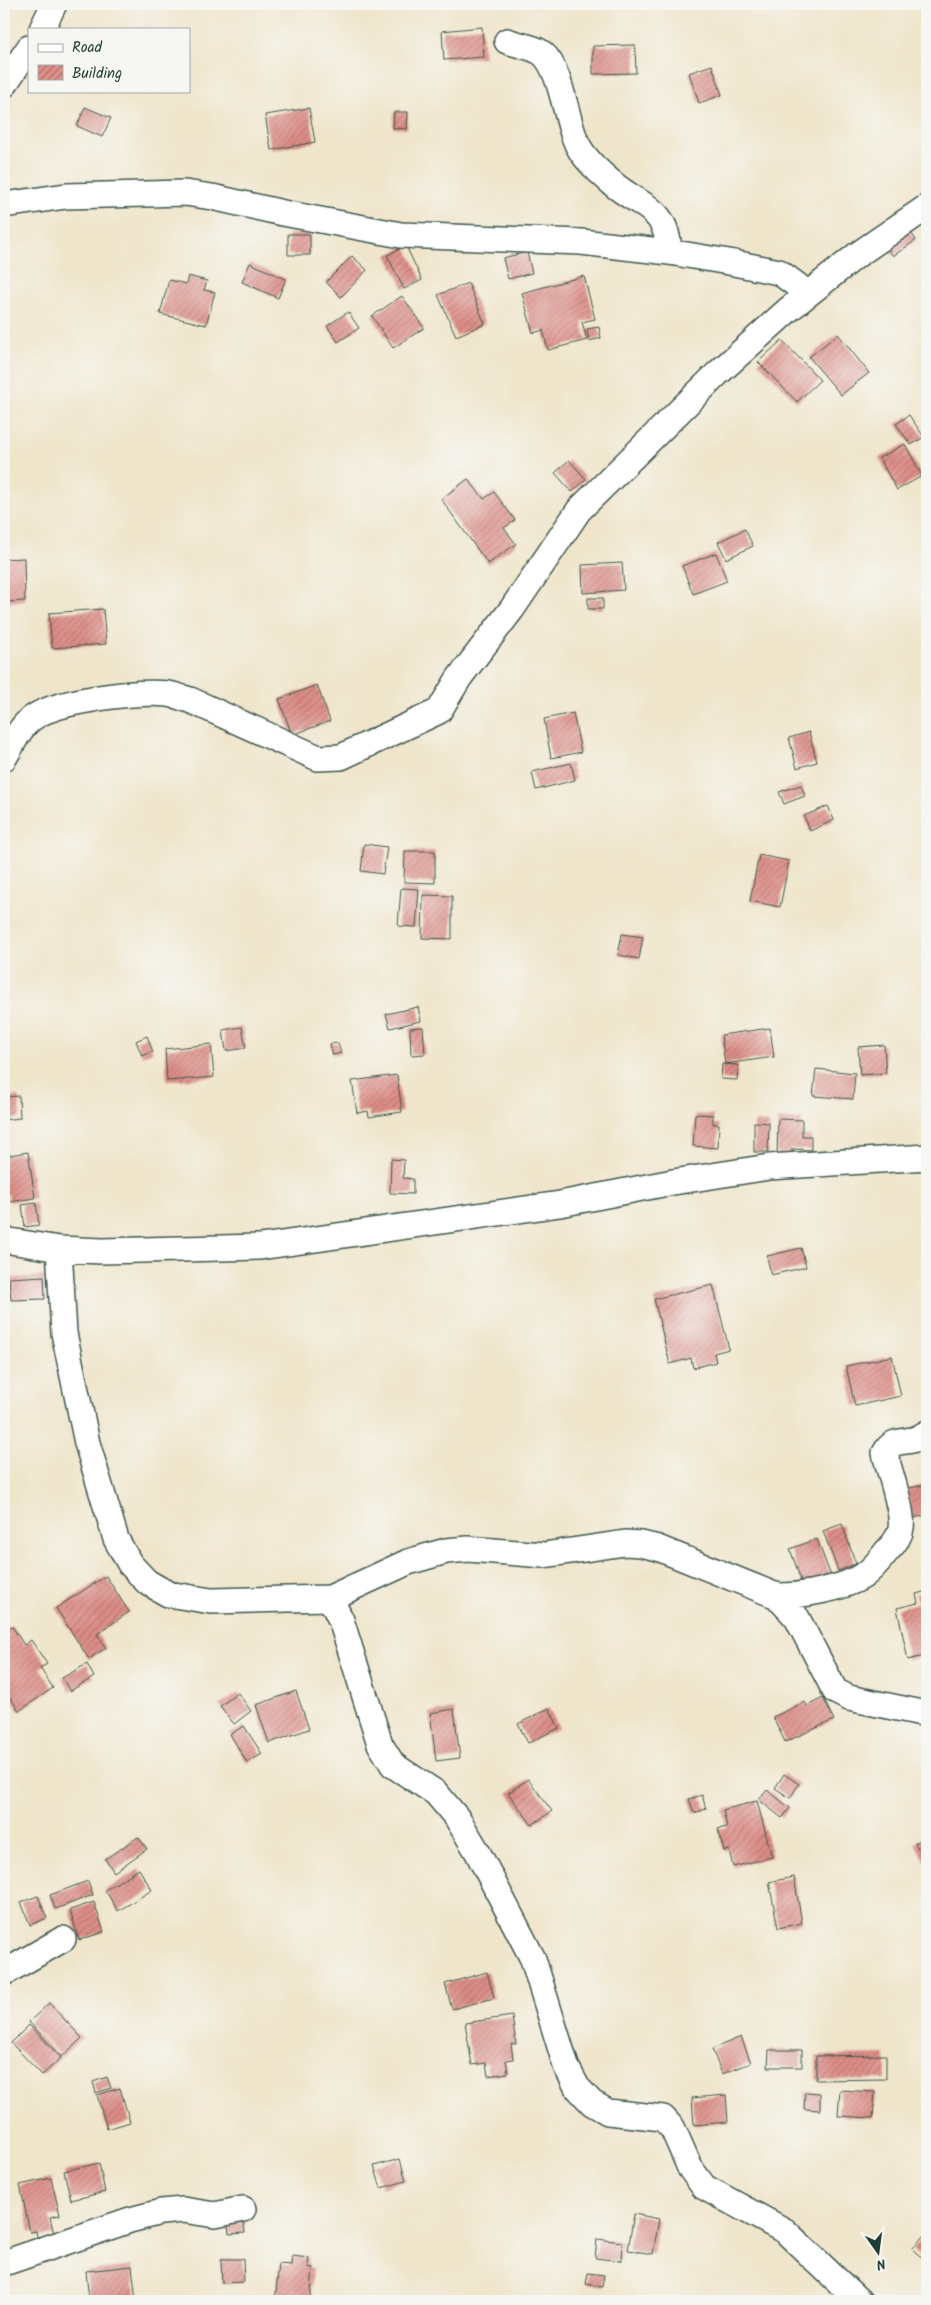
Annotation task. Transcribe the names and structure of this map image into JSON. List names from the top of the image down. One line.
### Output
{"legend":["Road","Building"],"north":"bottom"}
